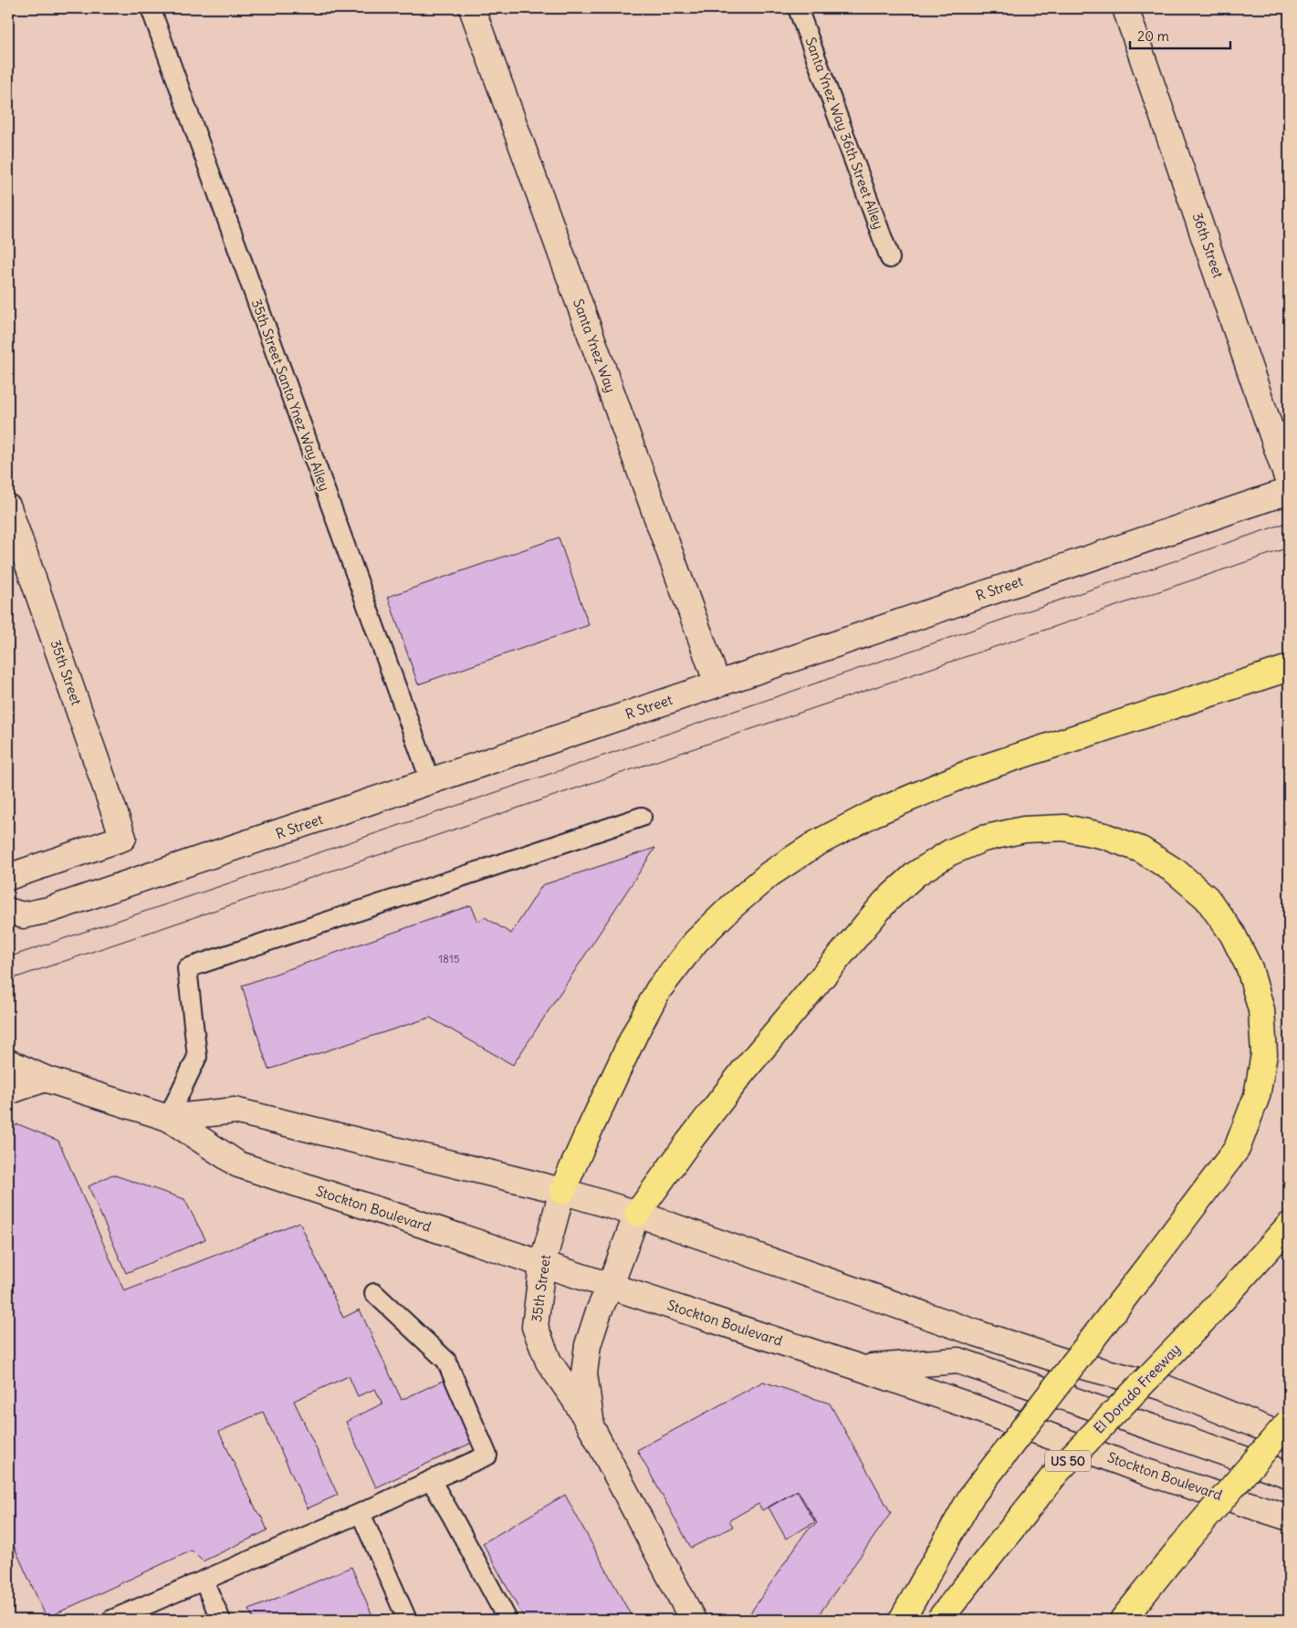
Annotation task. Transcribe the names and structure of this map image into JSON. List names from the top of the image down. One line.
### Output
{"streets":{"highway":["El Dorado Freeway","US 50"],"street":["36th Street","Santa Ynez Way","R Street","35th Street","Stockton Boulevard"],"lane":["Santa Ynez Way 36th Street Alley","35th Street Santa Ynez Way Alley"]},"crossings":[["Santa Ynez Way","R Street"],["35th Street Santa Ynez Way Alley","R Street"],["35th Street","Stockton Boulevard"]],"house_numbers":["1815"],"scale_bar":"20 m"}
